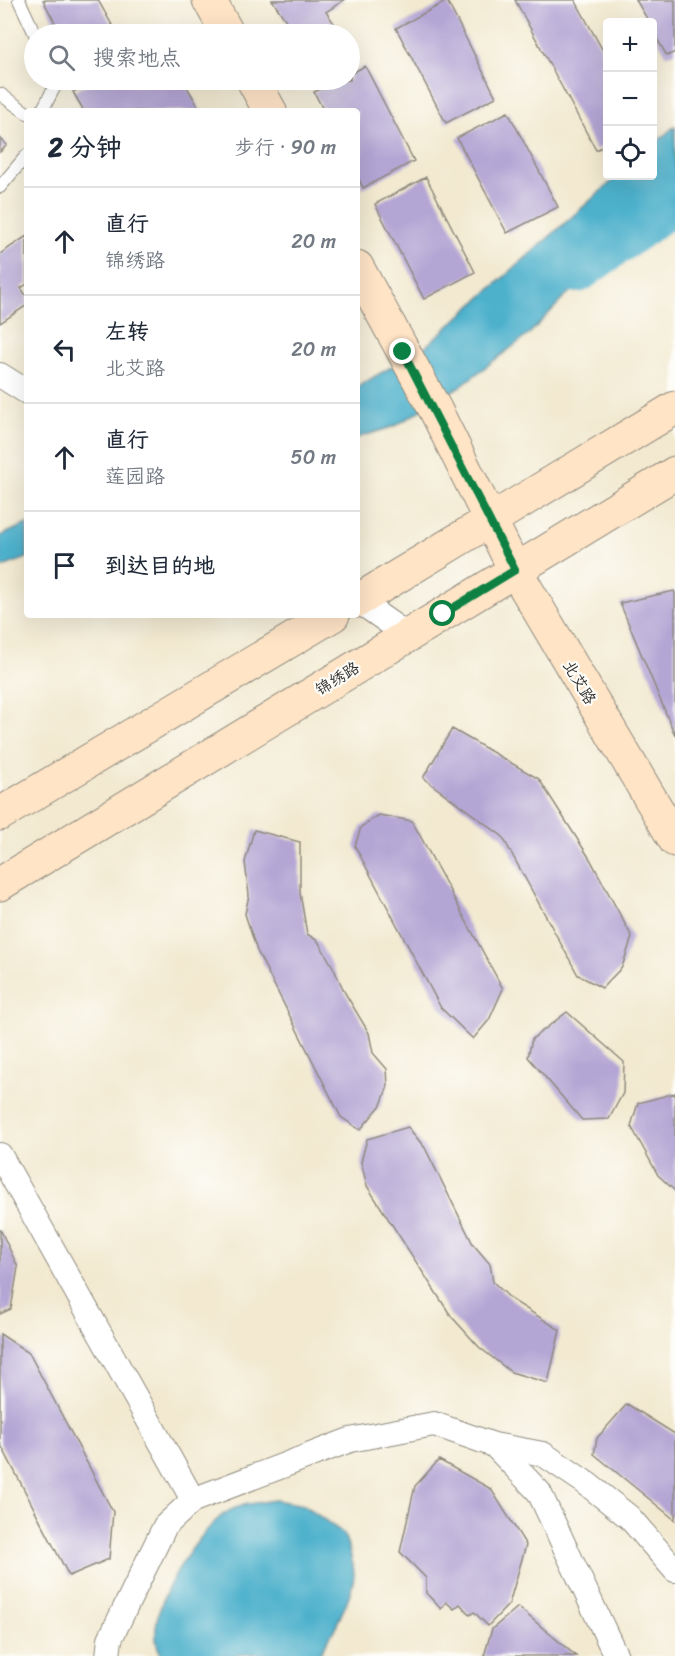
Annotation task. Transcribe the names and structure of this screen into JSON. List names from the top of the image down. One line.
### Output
{"streets":{"main road":["锦绣路","北艾路"]},"crossings":[["锦绣路","北艾路"]],"page":{"map_buttons":["+","−"],"search":"搜索地点","heading":["2 分钟","步行 · 90 m"],"list":[["直行","锦绣路","20 m"],["左转","北艾路","20 m"],["直行","莲园路","50 m"],"到达目的地"]}}
